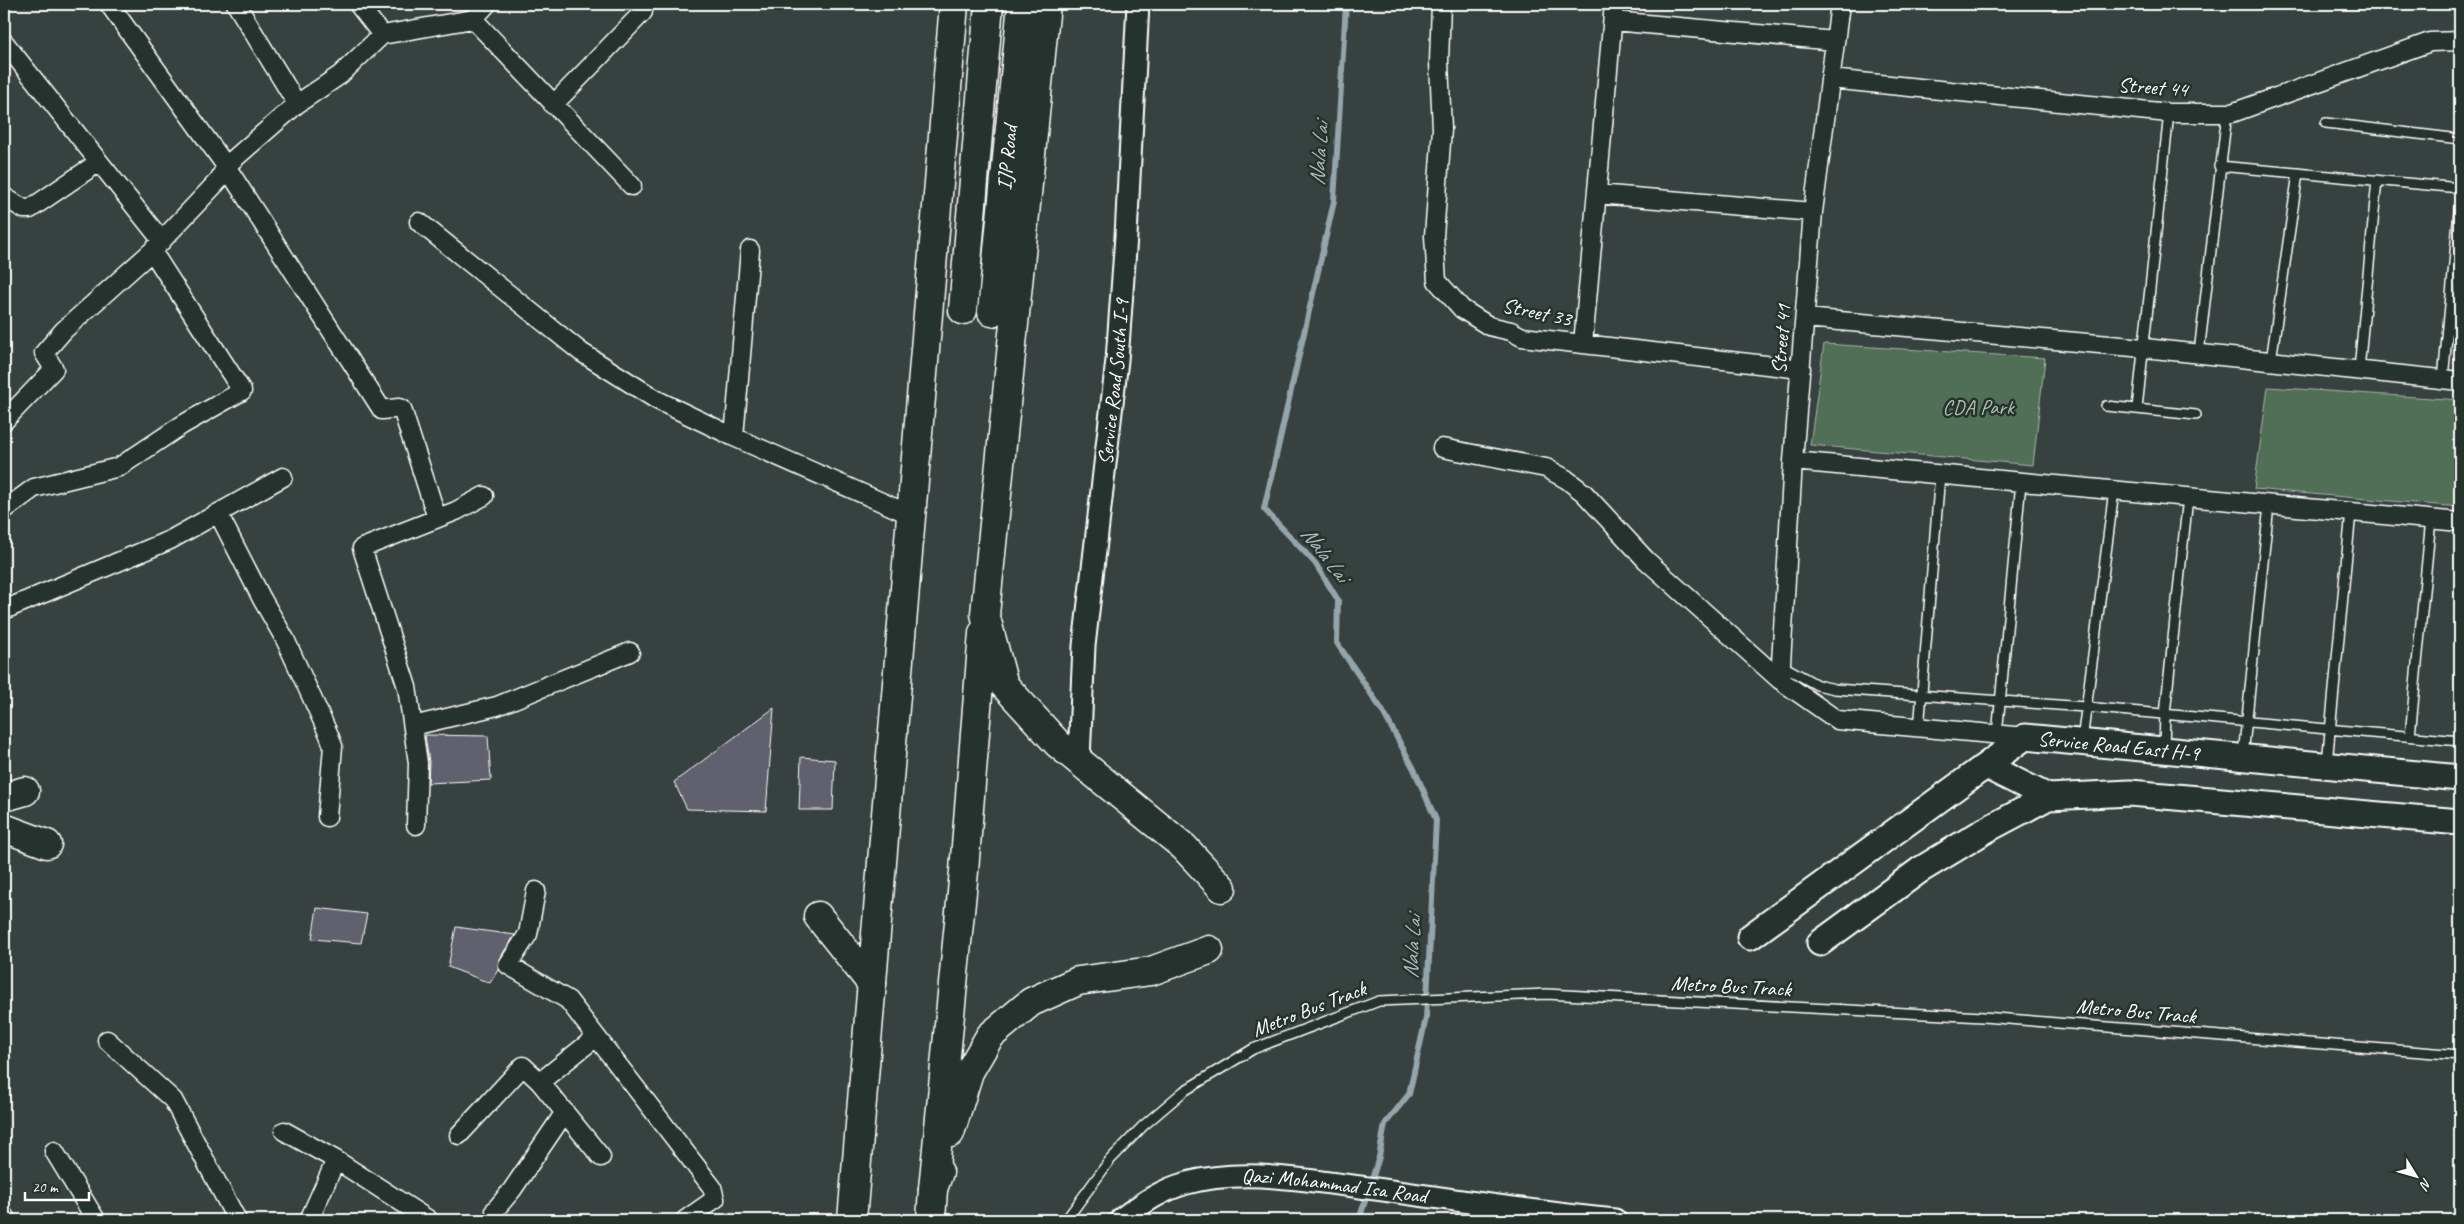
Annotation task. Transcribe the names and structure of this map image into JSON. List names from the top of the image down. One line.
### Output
{"streets":{"main road":["IJP Road","Service Road East H-9"],"street":["Street 44","Street 33","Street 41","Service Road South I-9","Qazi Mohammad Isa Road"],"lane":["Metro Bus Track"]},"crossings":[["Street 44","Street 41"],["Street 33","Street 41"]],"water":["Nala Lai"],"parks":["CDA Park"],"scale_bar":"20 m","north":"bottom right"}
